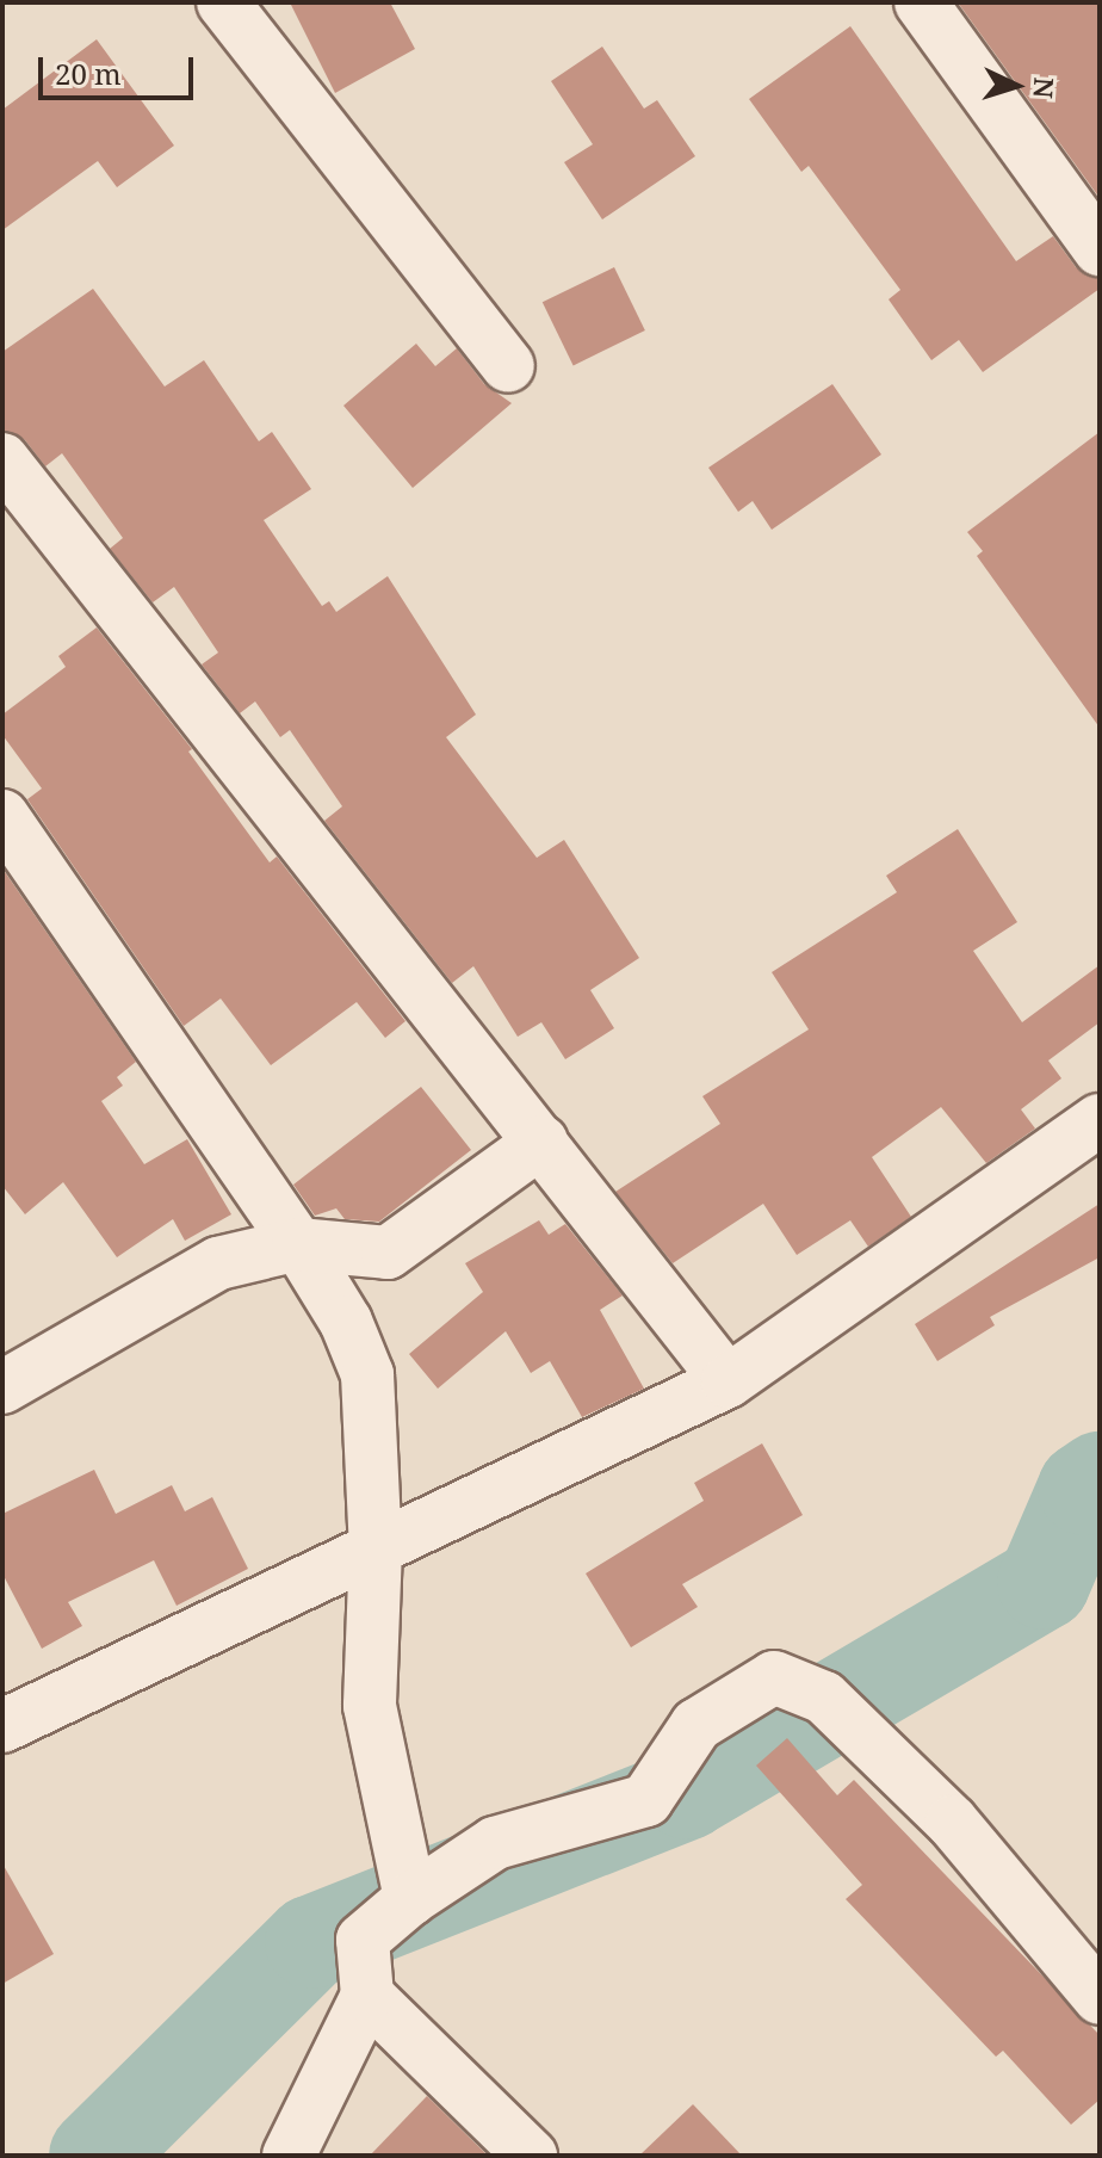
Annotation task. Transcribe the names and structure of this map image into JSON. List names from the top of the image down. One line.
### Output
{"scale_bar":"20 m","north":"right"}
